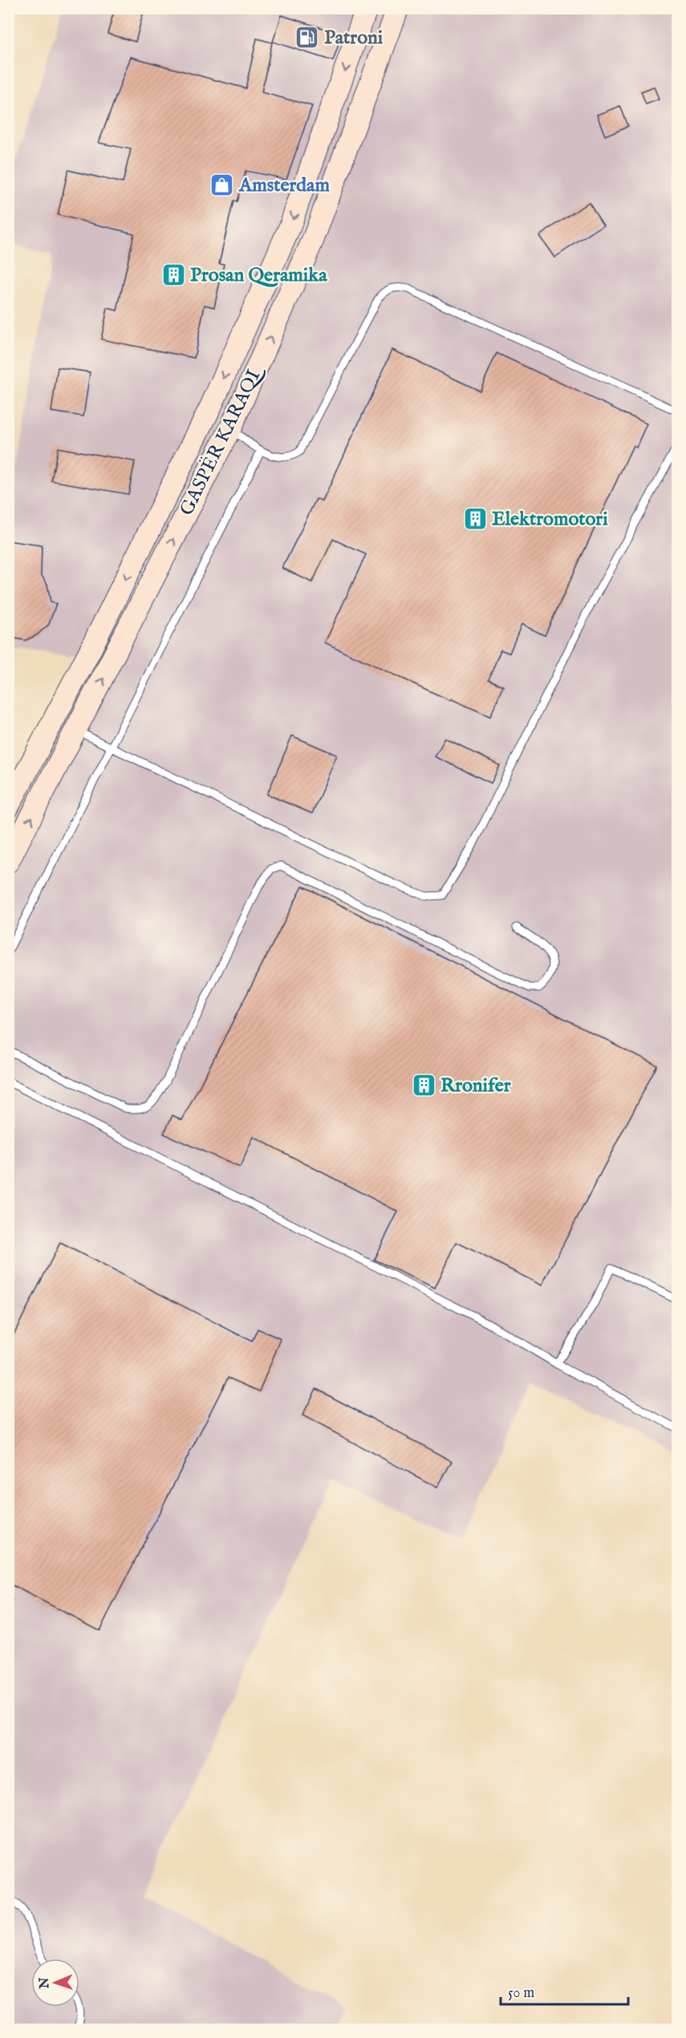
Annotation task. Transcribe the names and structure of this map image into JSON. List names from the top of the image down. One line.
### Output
{"streets":{"main road":["GASPËR KARAQI"]},"places":{"fuel station":["Patroni"],"shop":["Amsterdam"],"building":["Prosan Qeramika","Elektromotori","Rronifer"]},"scale_bar":"50 m","north":"left"}
